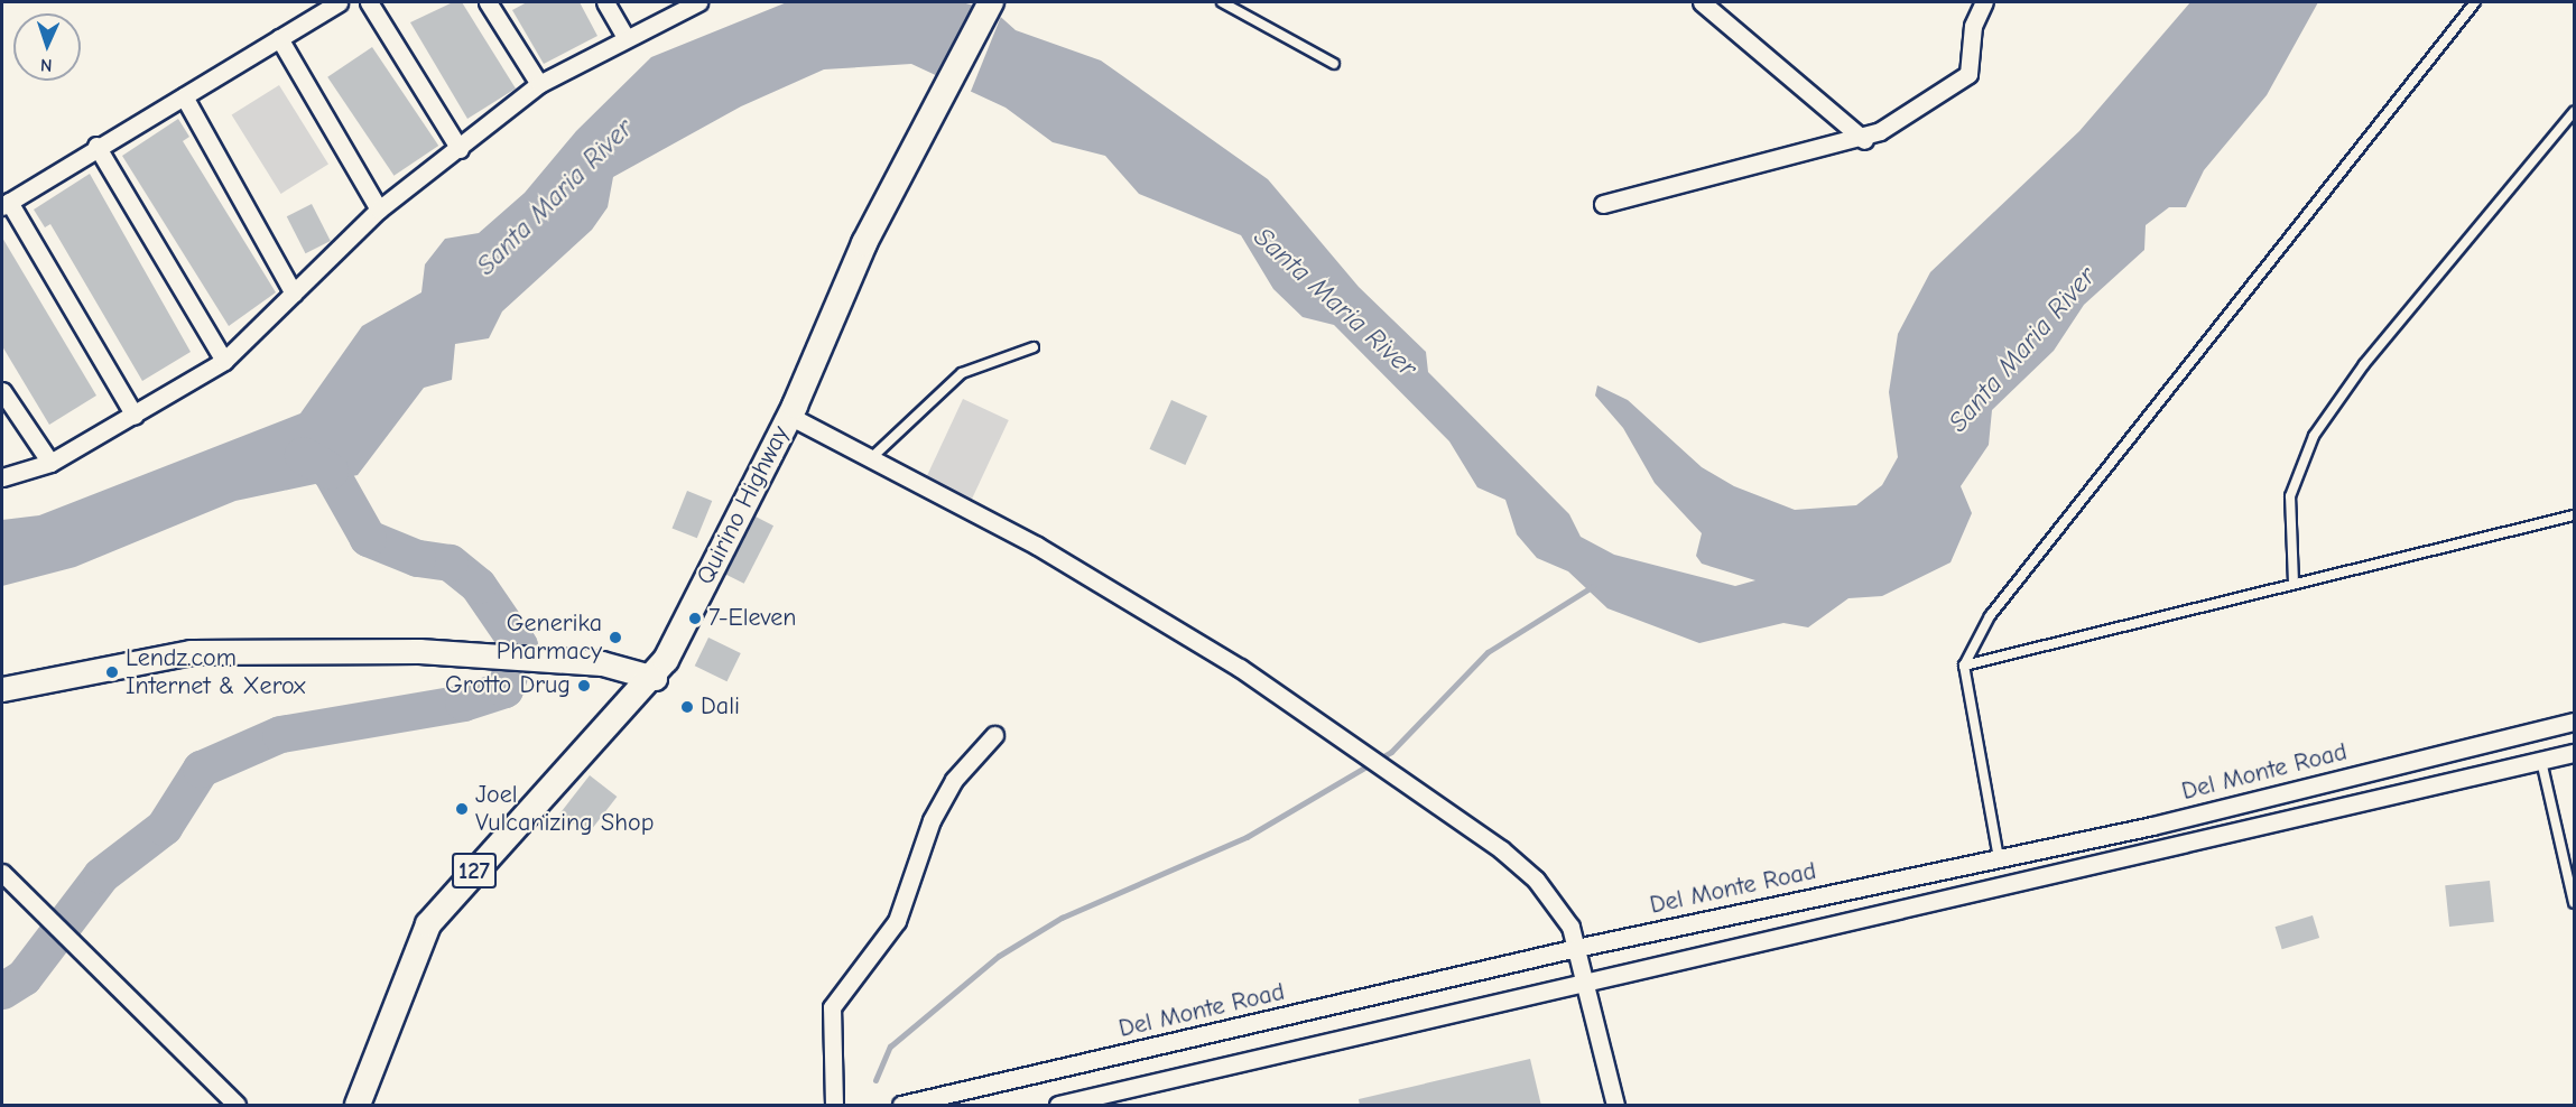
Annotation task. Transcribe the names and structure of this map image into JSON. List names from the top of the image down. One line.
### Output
{"streets":{"main road":["Quirino Highway","127"],"street":["Del Monte Road"]},"water":["Santa Maria River"],"places":["7-Eleven","Generika Pharmacy","Lendz.com Internet & Xerox","Grotto Drug","Dali","Joel Vulcanizing Shop"],"north":"bottom"}
